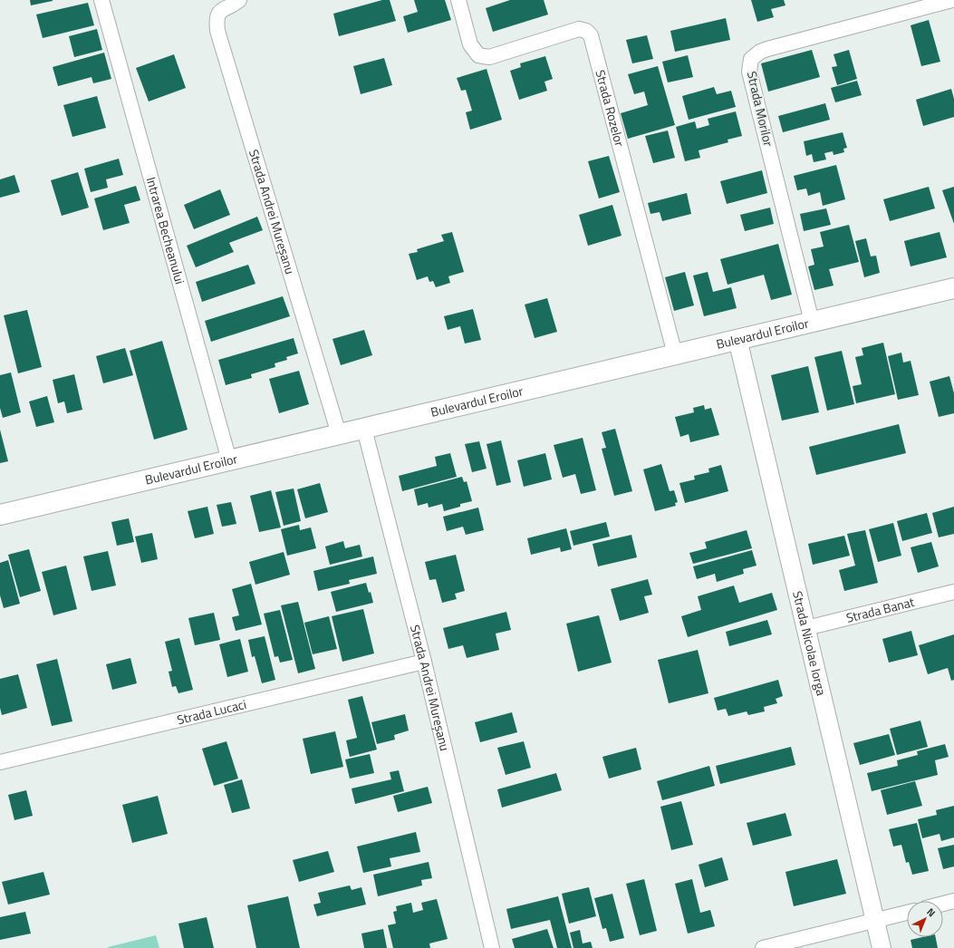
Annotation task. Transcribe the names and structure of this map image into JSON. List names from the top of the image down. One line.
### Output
{"streets":{"main road":["Bulevardul Eroilor"],"street":["Strada Rozelor","Strada Morilor","Strada Andrei Mureșanu","Intrarea Becheanului","Strada Banat","Strada Nicolae Iorga","Strada Lucaci"]},"crossings":[["Strada Rozelor","Bulevardul Eroilor"],["Strada Morilor","Bulevardul Eroilor"],["Strada Andrei Mureșanu","Bulevardul Eroilor"],["Strada Andrei Mureșanu","Strada Lucaci"],["Intrarea Becheanului","Bulevardul Eroilor"],["Bulevardul Eroilor","Strada Nicolae Iorga"],["Strada Banat","Strada Nicolae Iorga"]],"north":"top right"}
